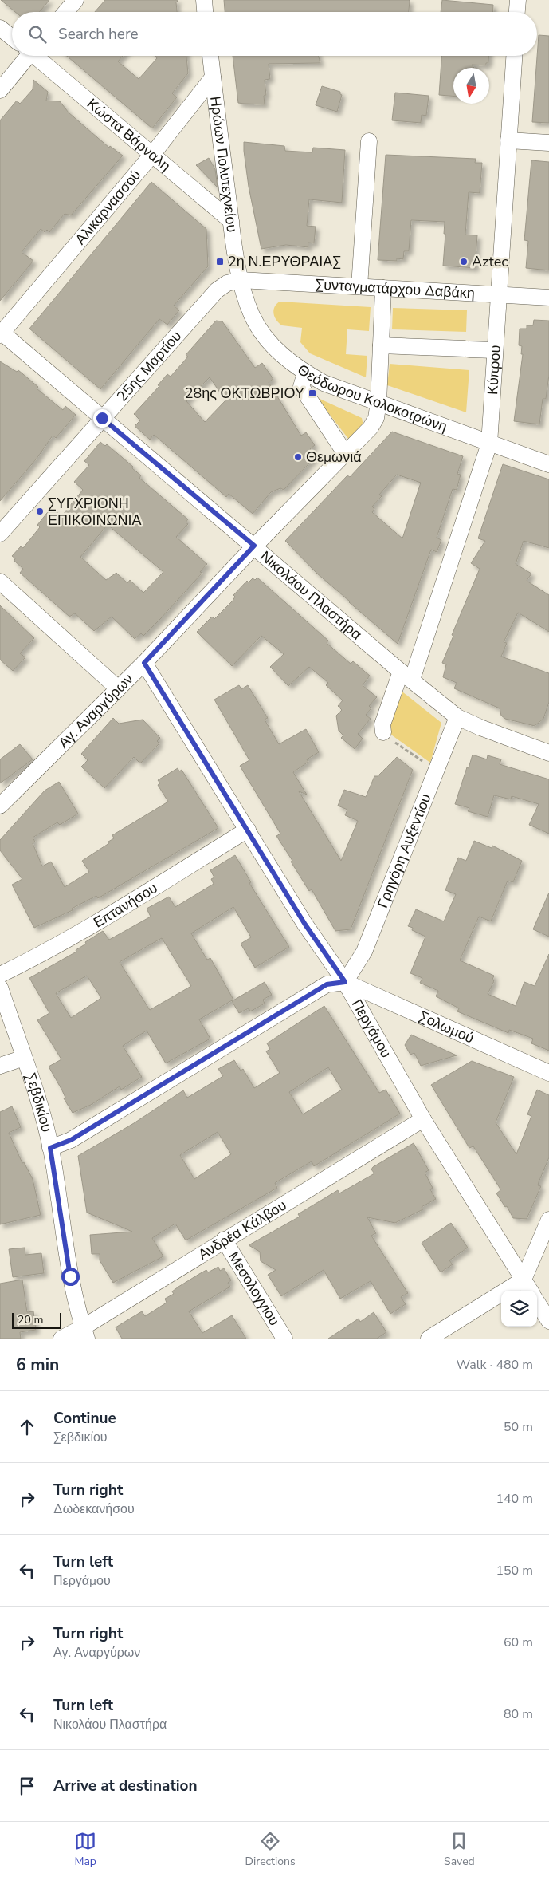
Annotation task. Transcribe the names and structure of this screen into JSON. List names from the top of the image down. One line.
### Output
{"streets":{"street":["Κώστα Βάρναλη","Ηρώων Πολυτεχνείου","Αλικαρνασσού","Συνταγματάρχου Δαβάκη","25ης Μαρτίου","Κύπρου","Θεόδωρου Κολοκοτρώνη","Νικολάου Πλαστήρα","Αγ. Αναργύρων","Γρηγόρη Αυξεντίου","Επτανήσου","Σολωμού","Περγάμου","Σεβδικίου","Ανδρέα Κάλβου","Μεσολογγίου"]},"crossings":[["Κώστα Βάρναλη","Ηρώων Πολυτεχνείου"],["Κώστα Βάρναλη","Αλικαρνασσού"],["Ηρώων Πολυτεχνείου","Αλικαρνασσού"],["Ηρώων Πολυτεχνείου","Συνταγματάρχου Δαβάκη"],["Ηρώων Πολυτεχνείου","25ης Μαρτίου"],["Ηρώων Πολυτεχνείου","Θεόδωρου Κολοκοτρώνη"],["Αλικαρνασσού","Νικολάου Πλαστήρα"],["Συνταγματάρχου Δαβάκη","25ης Μαρτίου"],["Συνταγματάρχου Δαβάκη","Κύπρου"],["Συνταγματάρχου Δαβάκη","Θεόδωρου Κολοκοτρώνη"],["Συνταγματάρχου Δαβάκη","Αγ. Αναργύρων"],["25ης Μαρτίου","Θεόδωρου Κολοκοτρώνη"],["25ης Μαρτίου","Νικολάου Πλαστήρα"],["Κύπρου","Θεόδωρου Κολοκοτρώνη"],["Κύπρου","Νικολάου Πλαστήρα"],["Θεόδωρου Κολοκοτρώνη","Αγ. Αναργύρων"],["Νικολάου Πλαστήρα","Αγ. Αναργύρων"],["Νικολάου Πλαστήρα","Γρηγόρη Αυξεντίου"],["Αγ. Αναργύρων","Περγάμου"],["Γρηγόρη Αυξεντίου","Σολωμού"],["Γρηγόρη Αυξεντίου","Περγάμου"],["Επτανήσου","Περγάμου"],["Σολωμού","Περγάμου"],["Περγάμου","Ανδρέα Κάλβου"],["Σεβδικίου","Ανδρέα Κάλβου"],["Ανδρέα Κάλβου","Μεσολογγίου"]],"places":{"transit":["2η Ν.ΕΡΥΘΡΑΙΑΣ","28ης ΟΚΤΩΒΡΙΟΥ"],"other":["Aztec","Θεμωνιά","ΣΥΓΧΡΙΟΝΗ ΕΠΙΚΟΙΝΩΝΙΑ"]},"scale_bar":"20 m","north":"bottom","page":{"search":"Search here","scale":"20 m","heading":["6 min","Walk · 480 m"],"list":[["Continue","Σεβδικίου","50 m"],["Turn right","Δωδεκανήσου","140 m"],["Turn left","Περγάμου","150 m"],["Turn right","Αγ. Αναργύρων","60 m"],["Turn left","Νικολάου Πλαστήρα","80 m"],"Arrive at destination"],"nav":["Map","Directions","Saved"]}}
